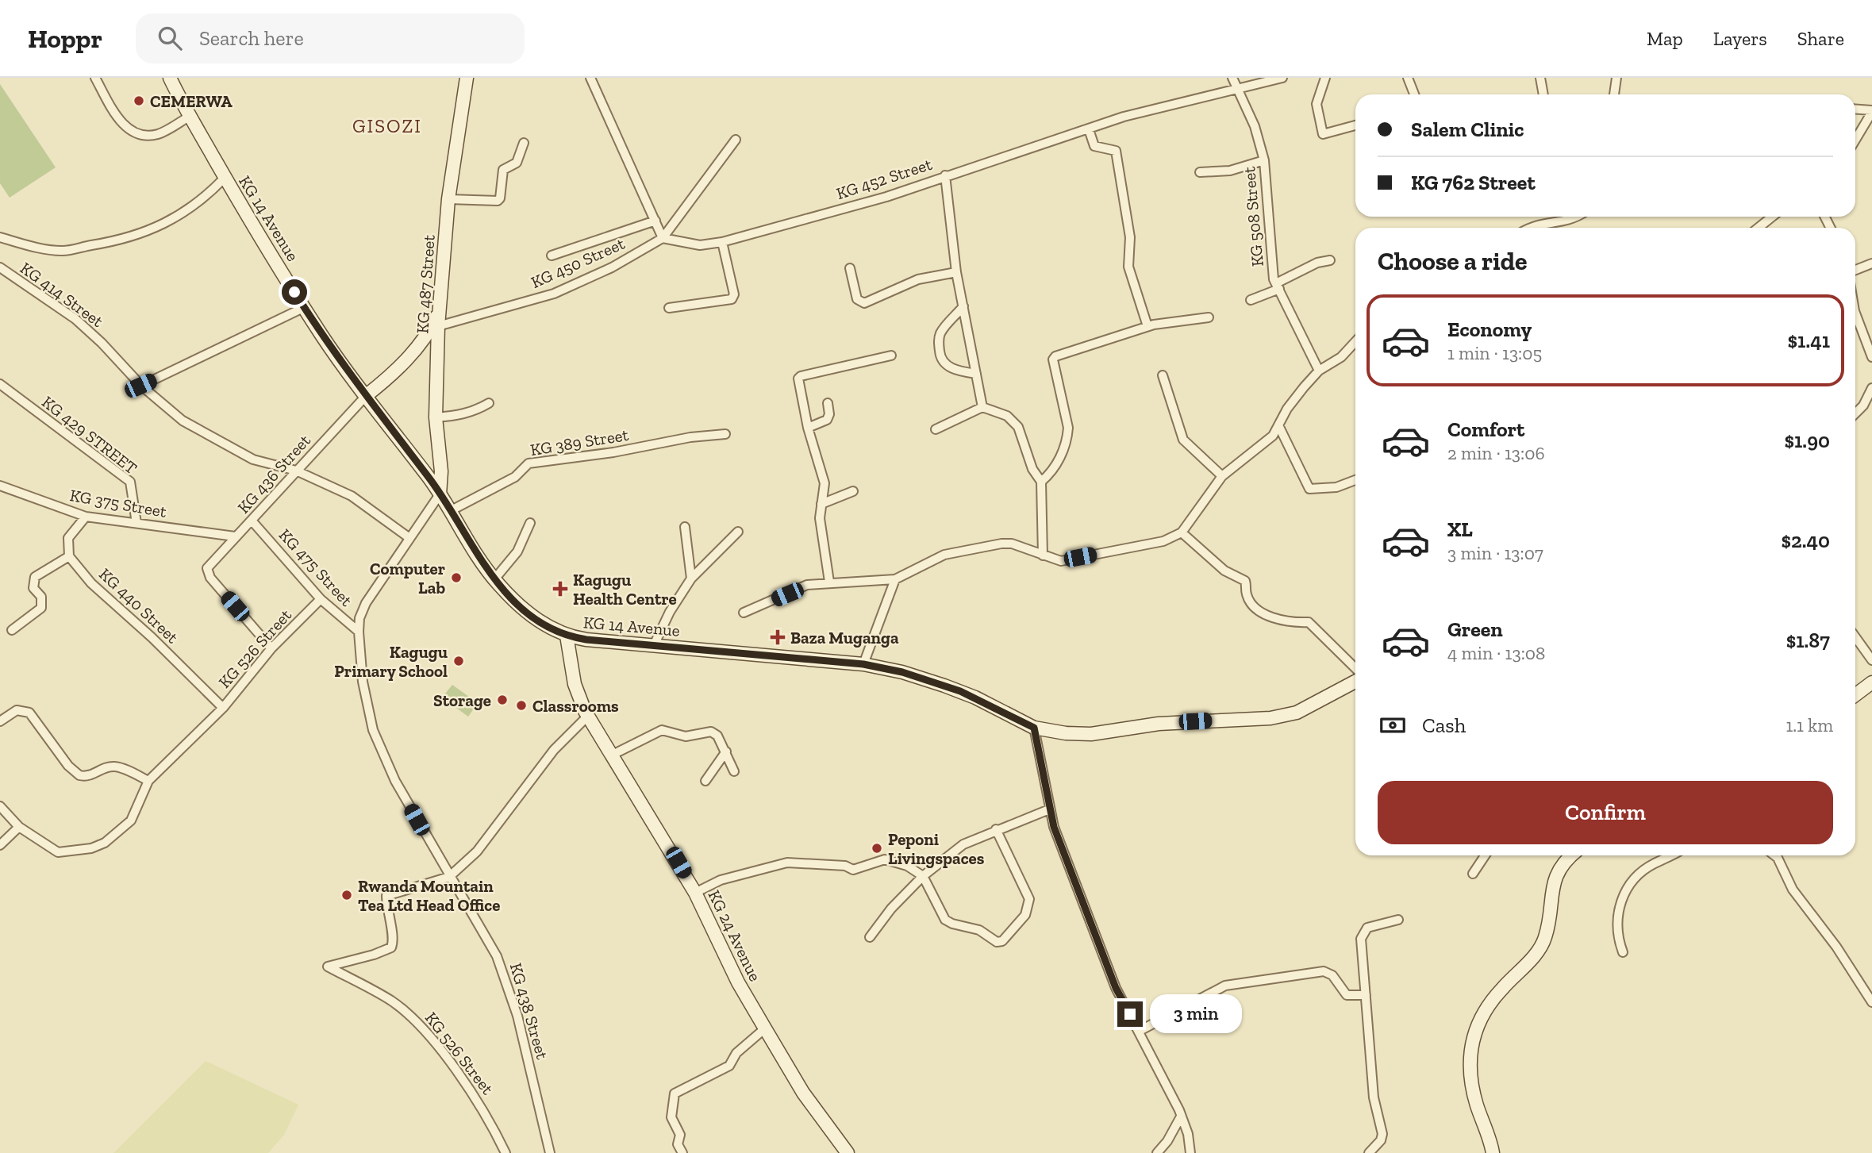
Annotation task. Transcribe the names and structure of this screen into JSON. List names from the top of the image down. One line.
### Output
{"streets":{"main road":["KG 14 Avenue","KG 487 Street","KG 24 Avenue"],"street":["KG 452 Street","KG 508 Street","KG 450 Street","KG 414 Street","KG 429 STREET","KG 389 Street","KG 436 Street","KG 375 Street","KG 475 Street","KG 440 Street","KG 526 Street","KG 438 Street"]},"crossings":[["KG 452 Street","KG 508 Street"],["KG 452 Street","KG 450 Street"],["KG 14 Avenue","KG 487 Street"],["KG 14 Avenue","KG 389 Street"],["KG 14 Avenue","KG 436 Street"],["KG 14 Avenue","KG 24 Avenue"],["KG 14 Avenue","KG 438 Street"],["KG 450 Street","KG 487 Street"],["KG 487 Street","KG 438 Street"],["KG 414 Street","KG 436 Street"],["KG 414 Street","KG 438 Street"],["KG 429 STREET","KG 375 Street"],["KG 436 Street","KG 375 Street"],["KG 436 Street","KG 475 Street"],["KG 436 Street","KG 526 Street"],["KG 475 Street","KG 526 Street"],["KG 475 Street","KG 438 Street"],["KG 440 Street","KG 526 Street"],["KG 526 Street","KG 438 Street"]],"districts":["GISOZI"],"places":{"other":["CEMERWA","Computer Lab","Kagugu Primary School","Storage","Classrooms","Peponi Livingspaces","Rwanda Mountain Tea Ltd Head Office"],"health":["Kagugu Health Centre","Baza Muganga"]},"page":{"header":"Hoppr","search":"Search here","nav":["Map","Layers","Share"],"banner":["Salem Clinic","KG 762 Street"],"heading":"Choose a ride","list":[{"name":"Economy","note":"1 min · 13:05","value":"$1.41"},{"name":"Comfort","note":"2 min · 13:06","value":"$1.90"},{"name":"XL","note":"3 min · 13:07","value":"$2.40"},{"name":"Green","note":"4 min · 13:08","value":"$1.87"}],"pay":["Cash","1.1 km"],"buttons":"Confirm","bubble":"3 min"}}
